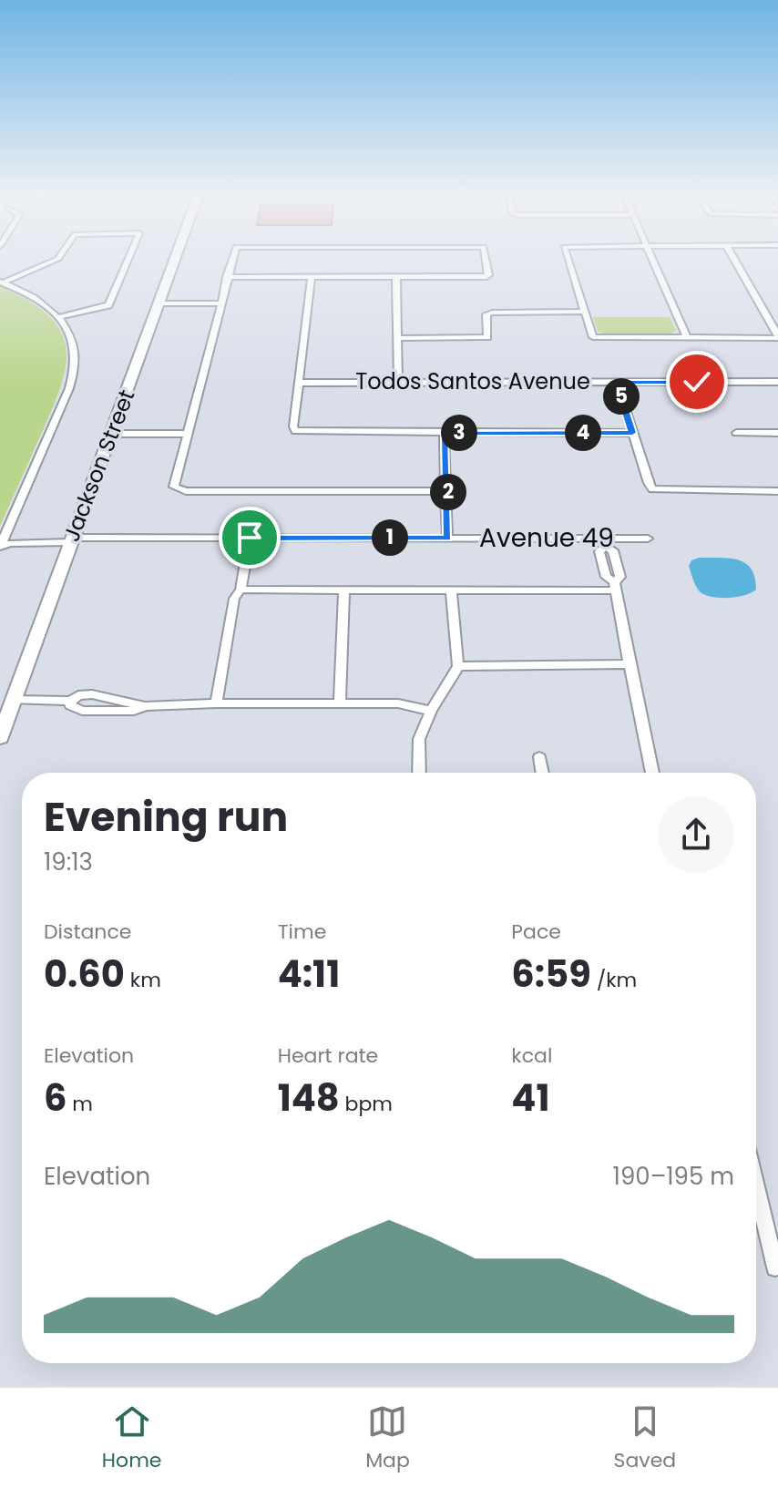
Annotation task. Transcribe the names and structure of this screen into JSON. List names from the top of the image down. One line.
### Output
{"streets":{"main road":["Jackson Street"],"street":["Todos Santos Avenue","Avenue 49"]},"crossings":[["Jackson Street","Avenue 49"]],"page":{"pins":["5","3","4","2","1"],"heading":["Evening run","19:13"],"stats":[["Distance","0.60 km"],["Time","4:11"],["Pace","6:59 /km"],["Elevation","6 m"],["Heart rate","148 bpm"],["kcal","41"]],"chart":["Elevation","190–195 m"],"tabs":["Home","Map","Saved"]}}
